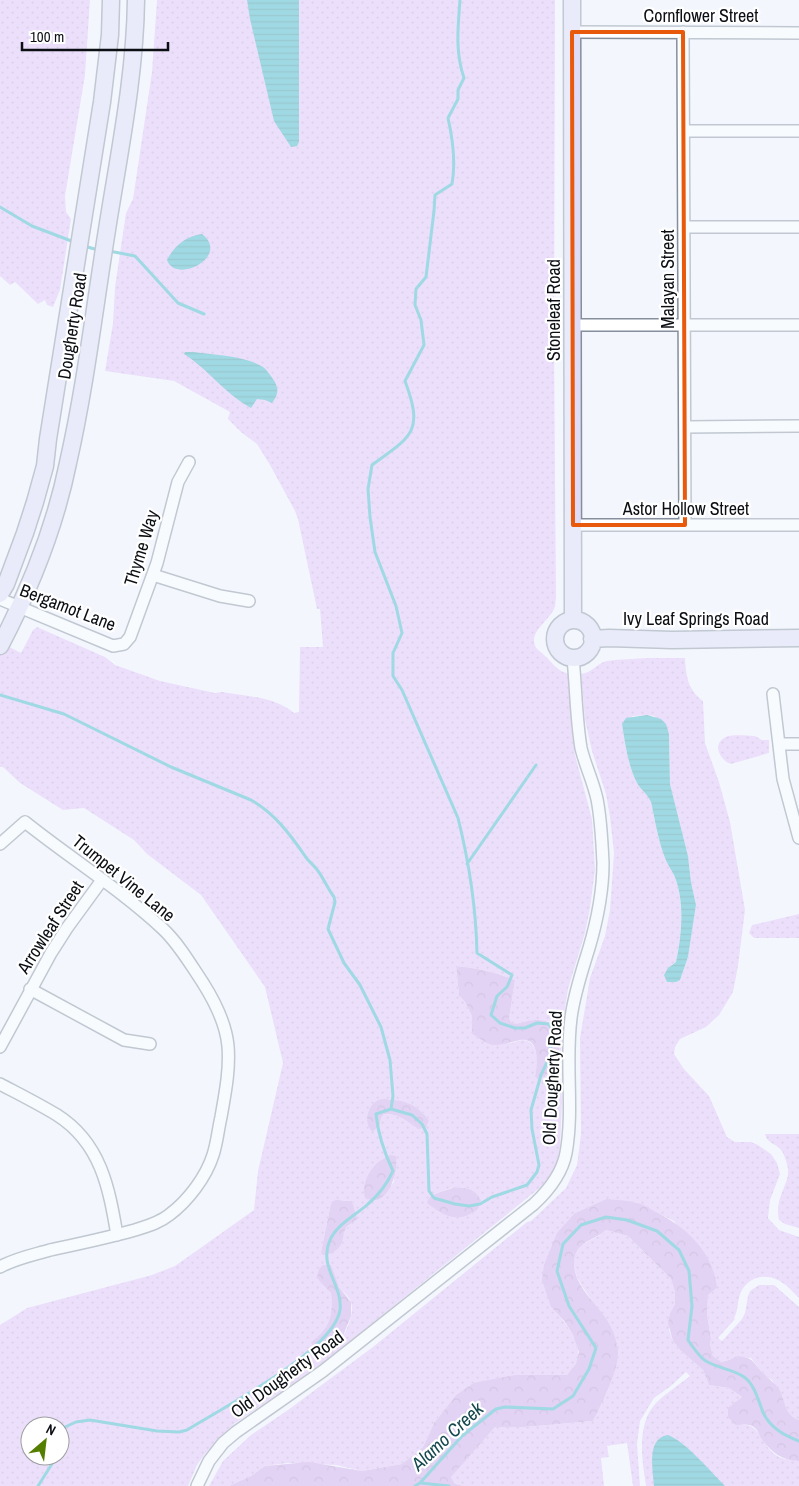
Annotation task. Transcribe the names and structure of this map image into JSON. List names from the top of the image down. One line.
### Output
{"streets":{"main road":["Stoneleaf Road","Dougherty Road","Ivy Leaf Springs Road"],"street":["Cornflower Street","Malayan Street","Astor Hollow Street","Thyme Way","Bergamot Lane","Trumpet Vine Lane","Arrowleaf Street","Old Dougherty Road"]},"crossings":[["Cornflower Street","Malayan Street"],["Cornflower Street","Stoneleaf Road"],["Malayan Street","Astor Hollow Street"],["Stoneleaf Road","Astor Hollow Street"],["Stoneleaf Road","Ivy Leaf Springs Road"],["Stoneleaf Road","Old Dougherty Road"],["Dougherty Road","Bergamot Lane"],["Thyme Way","Bergamot Lane"],["Ivy Leaf Springs Road","Old Dougherty Road"],["Trumpet Vine Lane","Arrowleaf Street"]],"water":["Alamo Creek"],"scale_bar":"100 m","north":"top right"}
